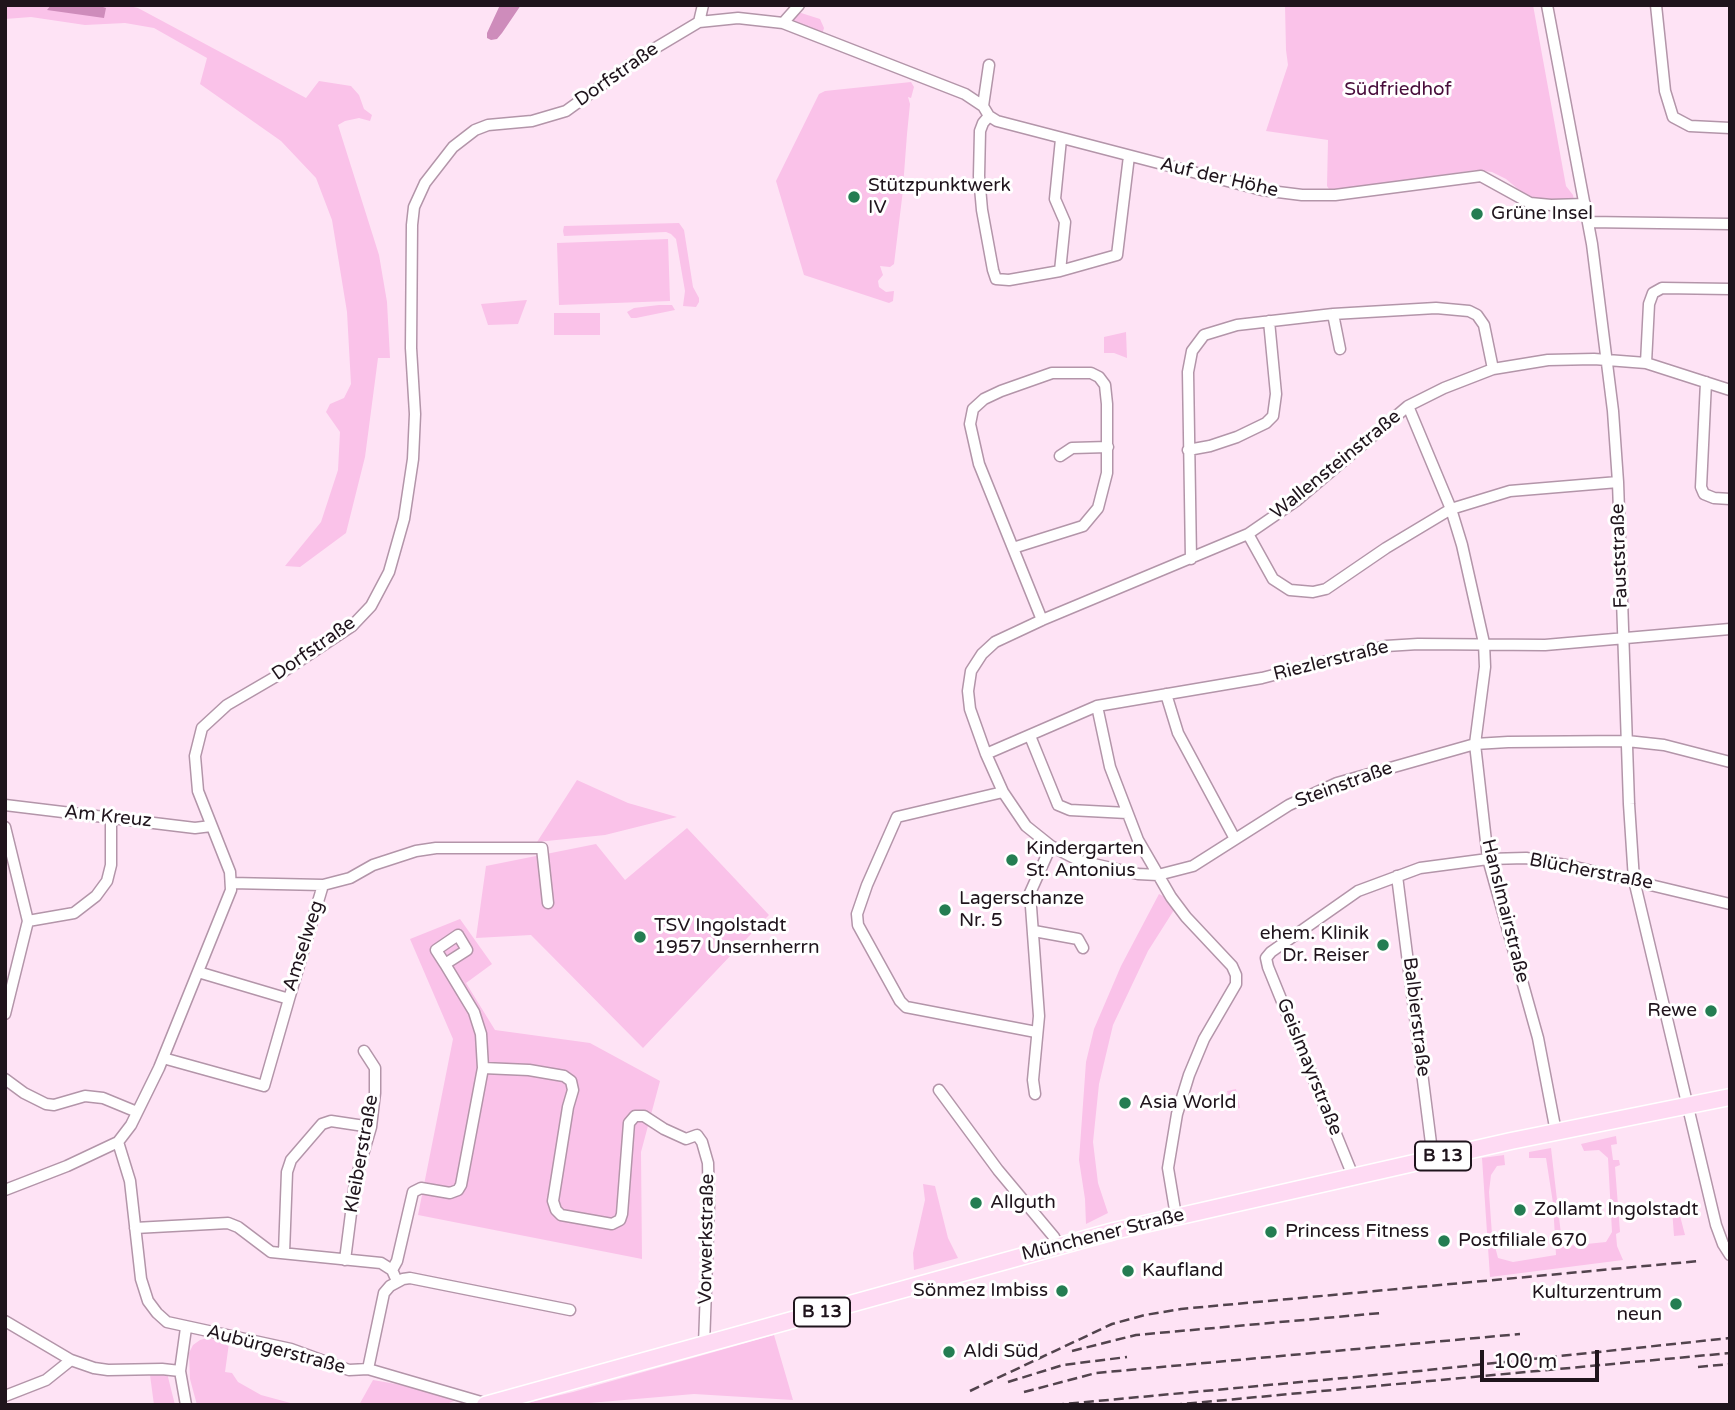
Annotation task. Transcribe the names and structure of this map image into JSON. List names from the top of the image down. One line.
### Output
{"streets":{"main road":["B 13","Münchener Straße"],"street":["Dorfstraße","Auf der Höhe","Wallensteinstraße","Fauststraße","Riezlerstraße","Steinstraße","Am Kreuz","Blücherstraße","Hanslmairstraße","Amselweg","Balbierstraße","Geislmayrstraße","Kleiberstraße","Vorwerkstraße","Aubürgerstraße"]},"crossings":[["Dorfstraße","Am Kreuz"],["Auf der Höhe","Fauststraße"],["Wallensteinstraße","Fauststraße"],["Wallensteinstraße","Riezlerstraße"],["Wallensteinstraße","Steinstraße"],["Wallensteinstraße","Hanslmairstraße"],["Fauststraße","Riezlerstraße"],["Fauststraße","Steinstraße"],["Fauststraße","Blücherstraße"],["Fauststraße","Münchener Straße"],["Riezlerstraße","Hanslmairstraße"],["Steinstraße","Hanslmairstraße"],["Blücherstraße","Hanslmairstraße"],["Blücherstraße","Balbierstraße"],["Blücherstraße","Geislmayrstraße"],["Hanslmairstraße","Münchener Straße"],["Balbierstraße","Münchener Straße"],["Geislmayrstraße","Münchener Straße"],["Münchener Straße","Vorwerkstraße"],["Münchener Straße","Aubürgerstraße"]],"parks":["Südfriedhof"],"places":["Stützpunktwerk IV","Grüne Insel","Kindergarten St. Antonius","Lagerschanze Nr. 5","TSV Ingolstadt 1957 Unsernherrn","ehem. Klinik Dr. Reiser","Rewe","Asia World","Allguth","Zollamt Ingolstadt","Princess Fitness","Postfiliale 670","Kaufland","Sönmez Imbiss","Kulturzentrum neun","Aldi Süd"],"scale_bar":"100 m"}
